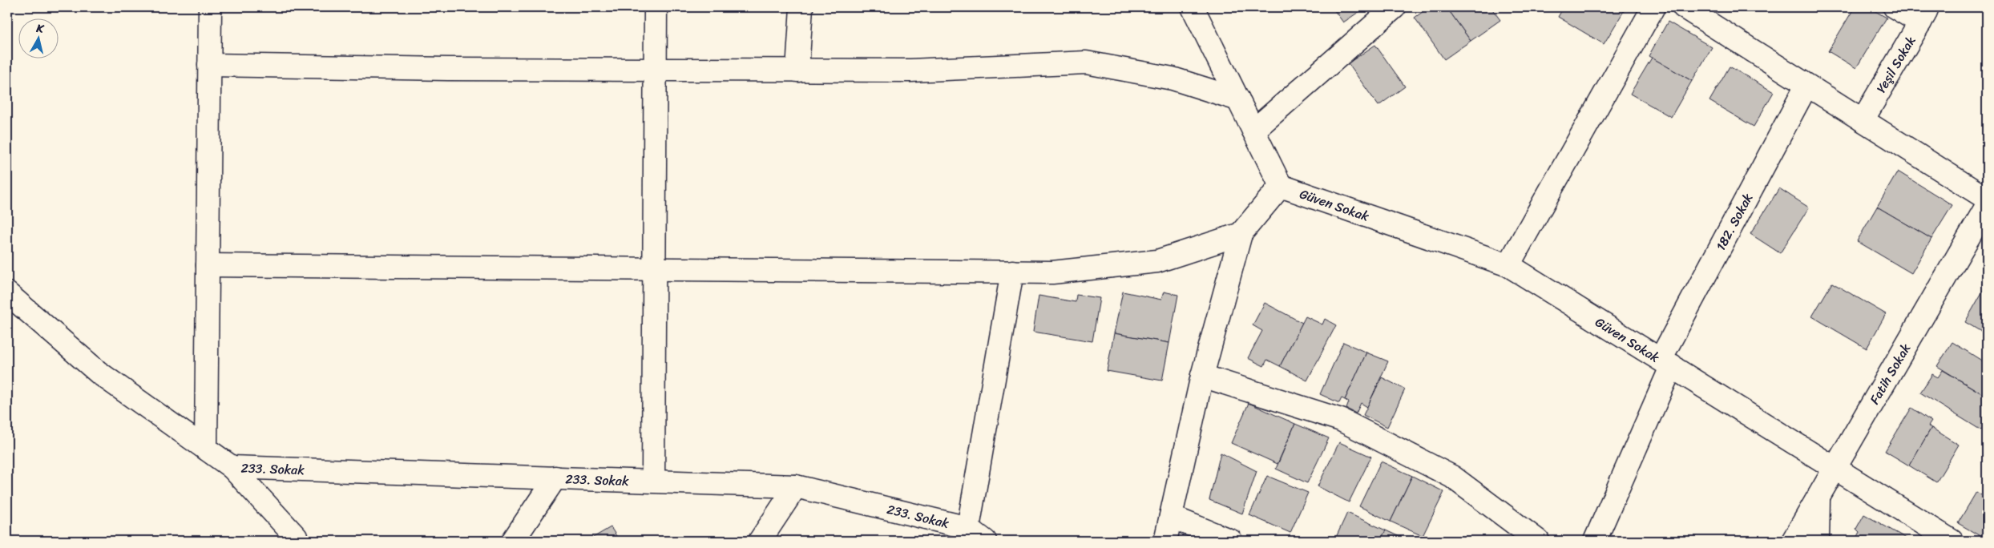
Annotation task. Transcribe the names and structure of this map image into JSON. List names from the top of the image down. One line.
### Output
{"streets":{"street":["Yeşil Sokak","Güven Sokak","182. Sokak","Fatih Sokak","233. Sokak"]},"crossings":[["Güven Sokak","182. Sokak"],["Güven Sokak","Fatih Sokak"]],"north":"top"}
